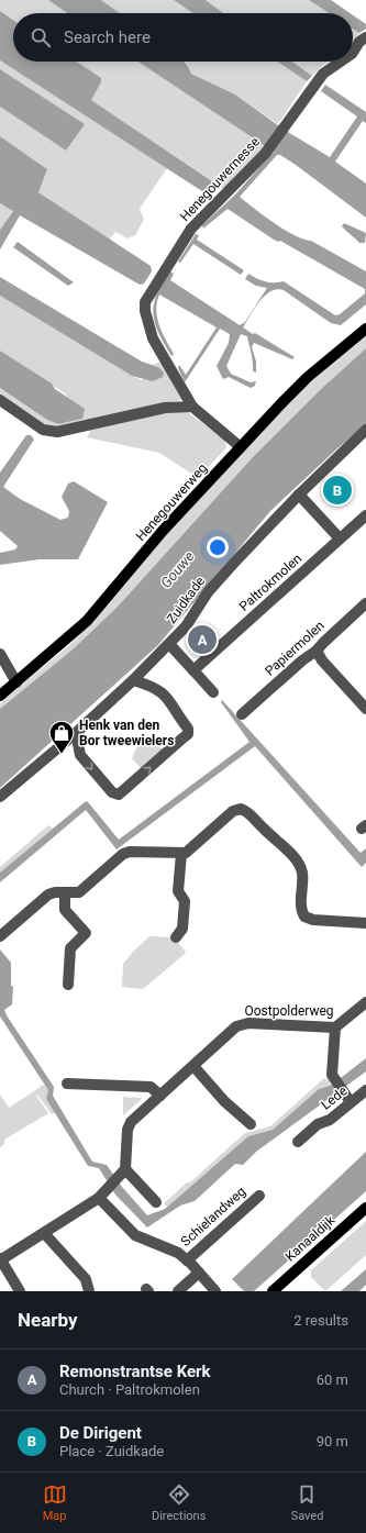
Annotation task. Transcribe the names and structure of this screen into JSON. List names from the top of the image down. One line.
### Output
{"streets":{"main road":["Henegouwerweg","Kanaaldijk"],"street":["Henegouwernesse","Paltrokmolen","Zuidkade","Papiermolen","Oostpolderweg","Lede","Schielandweg"]},"crossings":[["Henegouwernesse","Henegouwerweg"]],"water":["Gouwe"],"places":{"shop":["Henk van den Bor tweewielers"]},"page":{"search":"Search here","pins":["B","A"],"heading":["Nearby","2 results"],"list":[{"mark":"A","name":"Remonstrantse Kerk","note":"Church · Paltrokmolen","value":"60 m"},{"mark":"B","name":"De Dirigent","note":"Place · Zuidkade","value":"90 m"}],"nav":["Map","Directions","Saved"]}}
